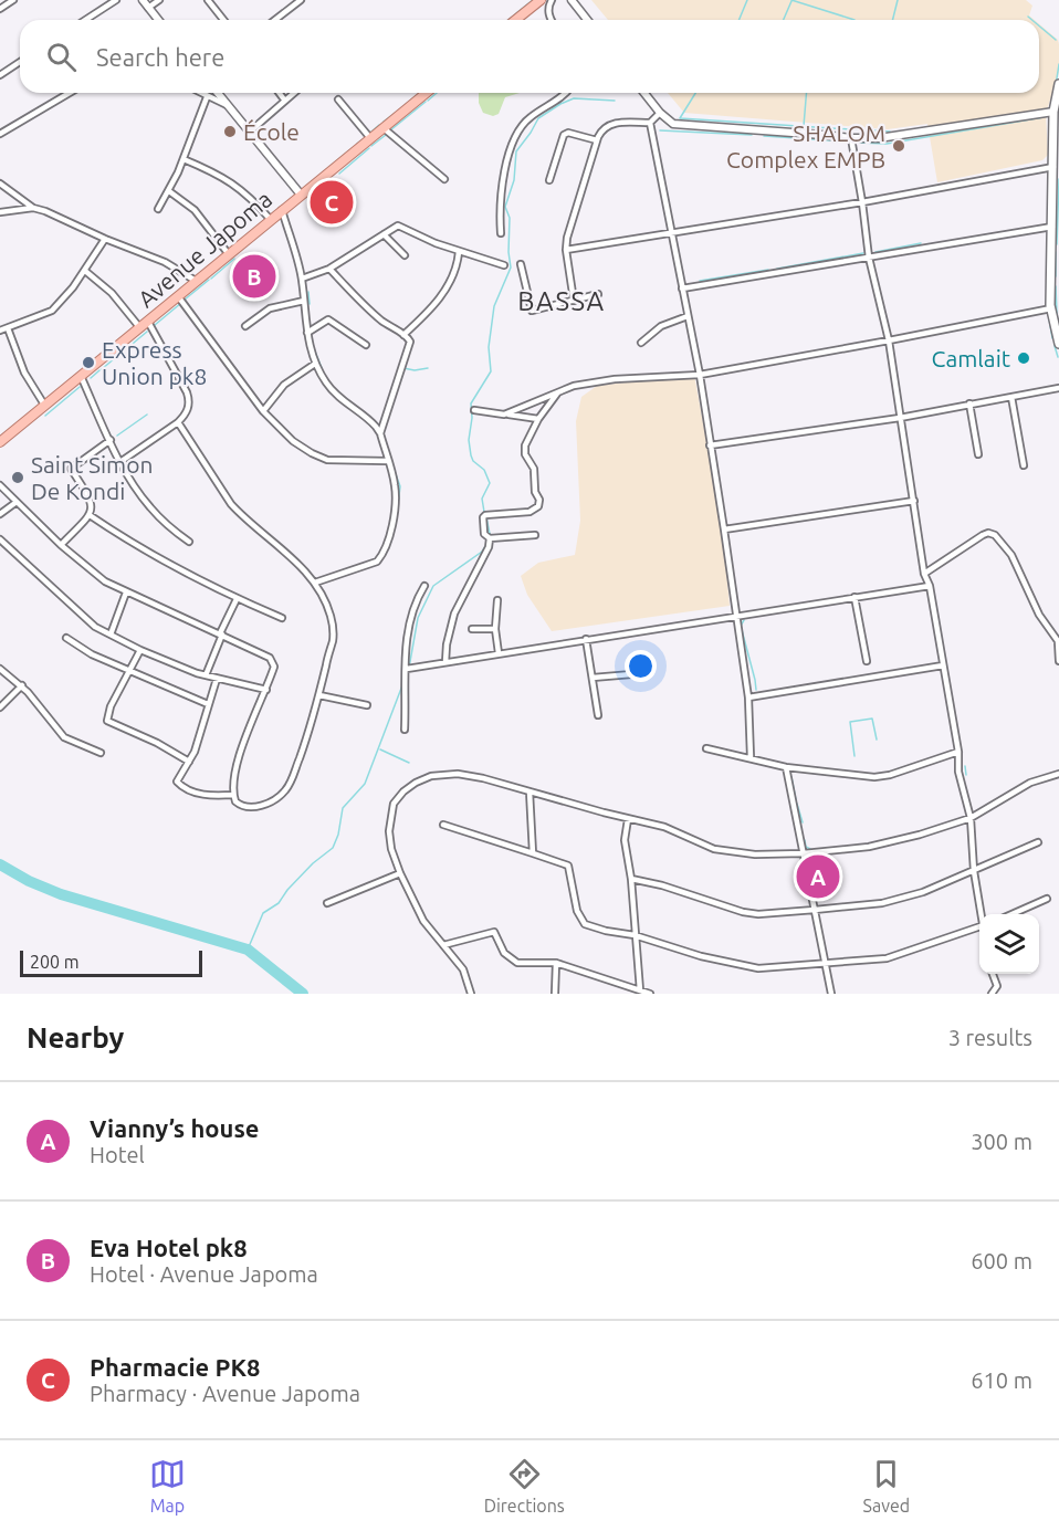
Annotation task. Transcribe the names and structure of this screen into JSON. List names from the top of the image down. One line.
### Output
{"streets":{"main road":["Avenue Japoma"]},"districts":["BASSA"],"places":["École","SHALOM Complex EMPB","Camlait","Express Union pk8","Saint Simon De Kondi"],"scale_bar":"200 m","page":{"search":"Search here","pins":["C","B","A"],"scale":"200 m","heading":["Nearby","3 results"],"list":[{"mark":"A","name":"Vianny’s house","note":"Hotel","value":"300 m"},{"mark":"B","name":"Eva Hotel pk8","note":"Hotel · Avenue Japoma","value":"600 m"},{"mark":"C","name":"Pharmacie PK8","note":"Pharmacy · Avenue Japoma","value":"610 m"}],"nav":["Map","Directions","Saved"]}}
